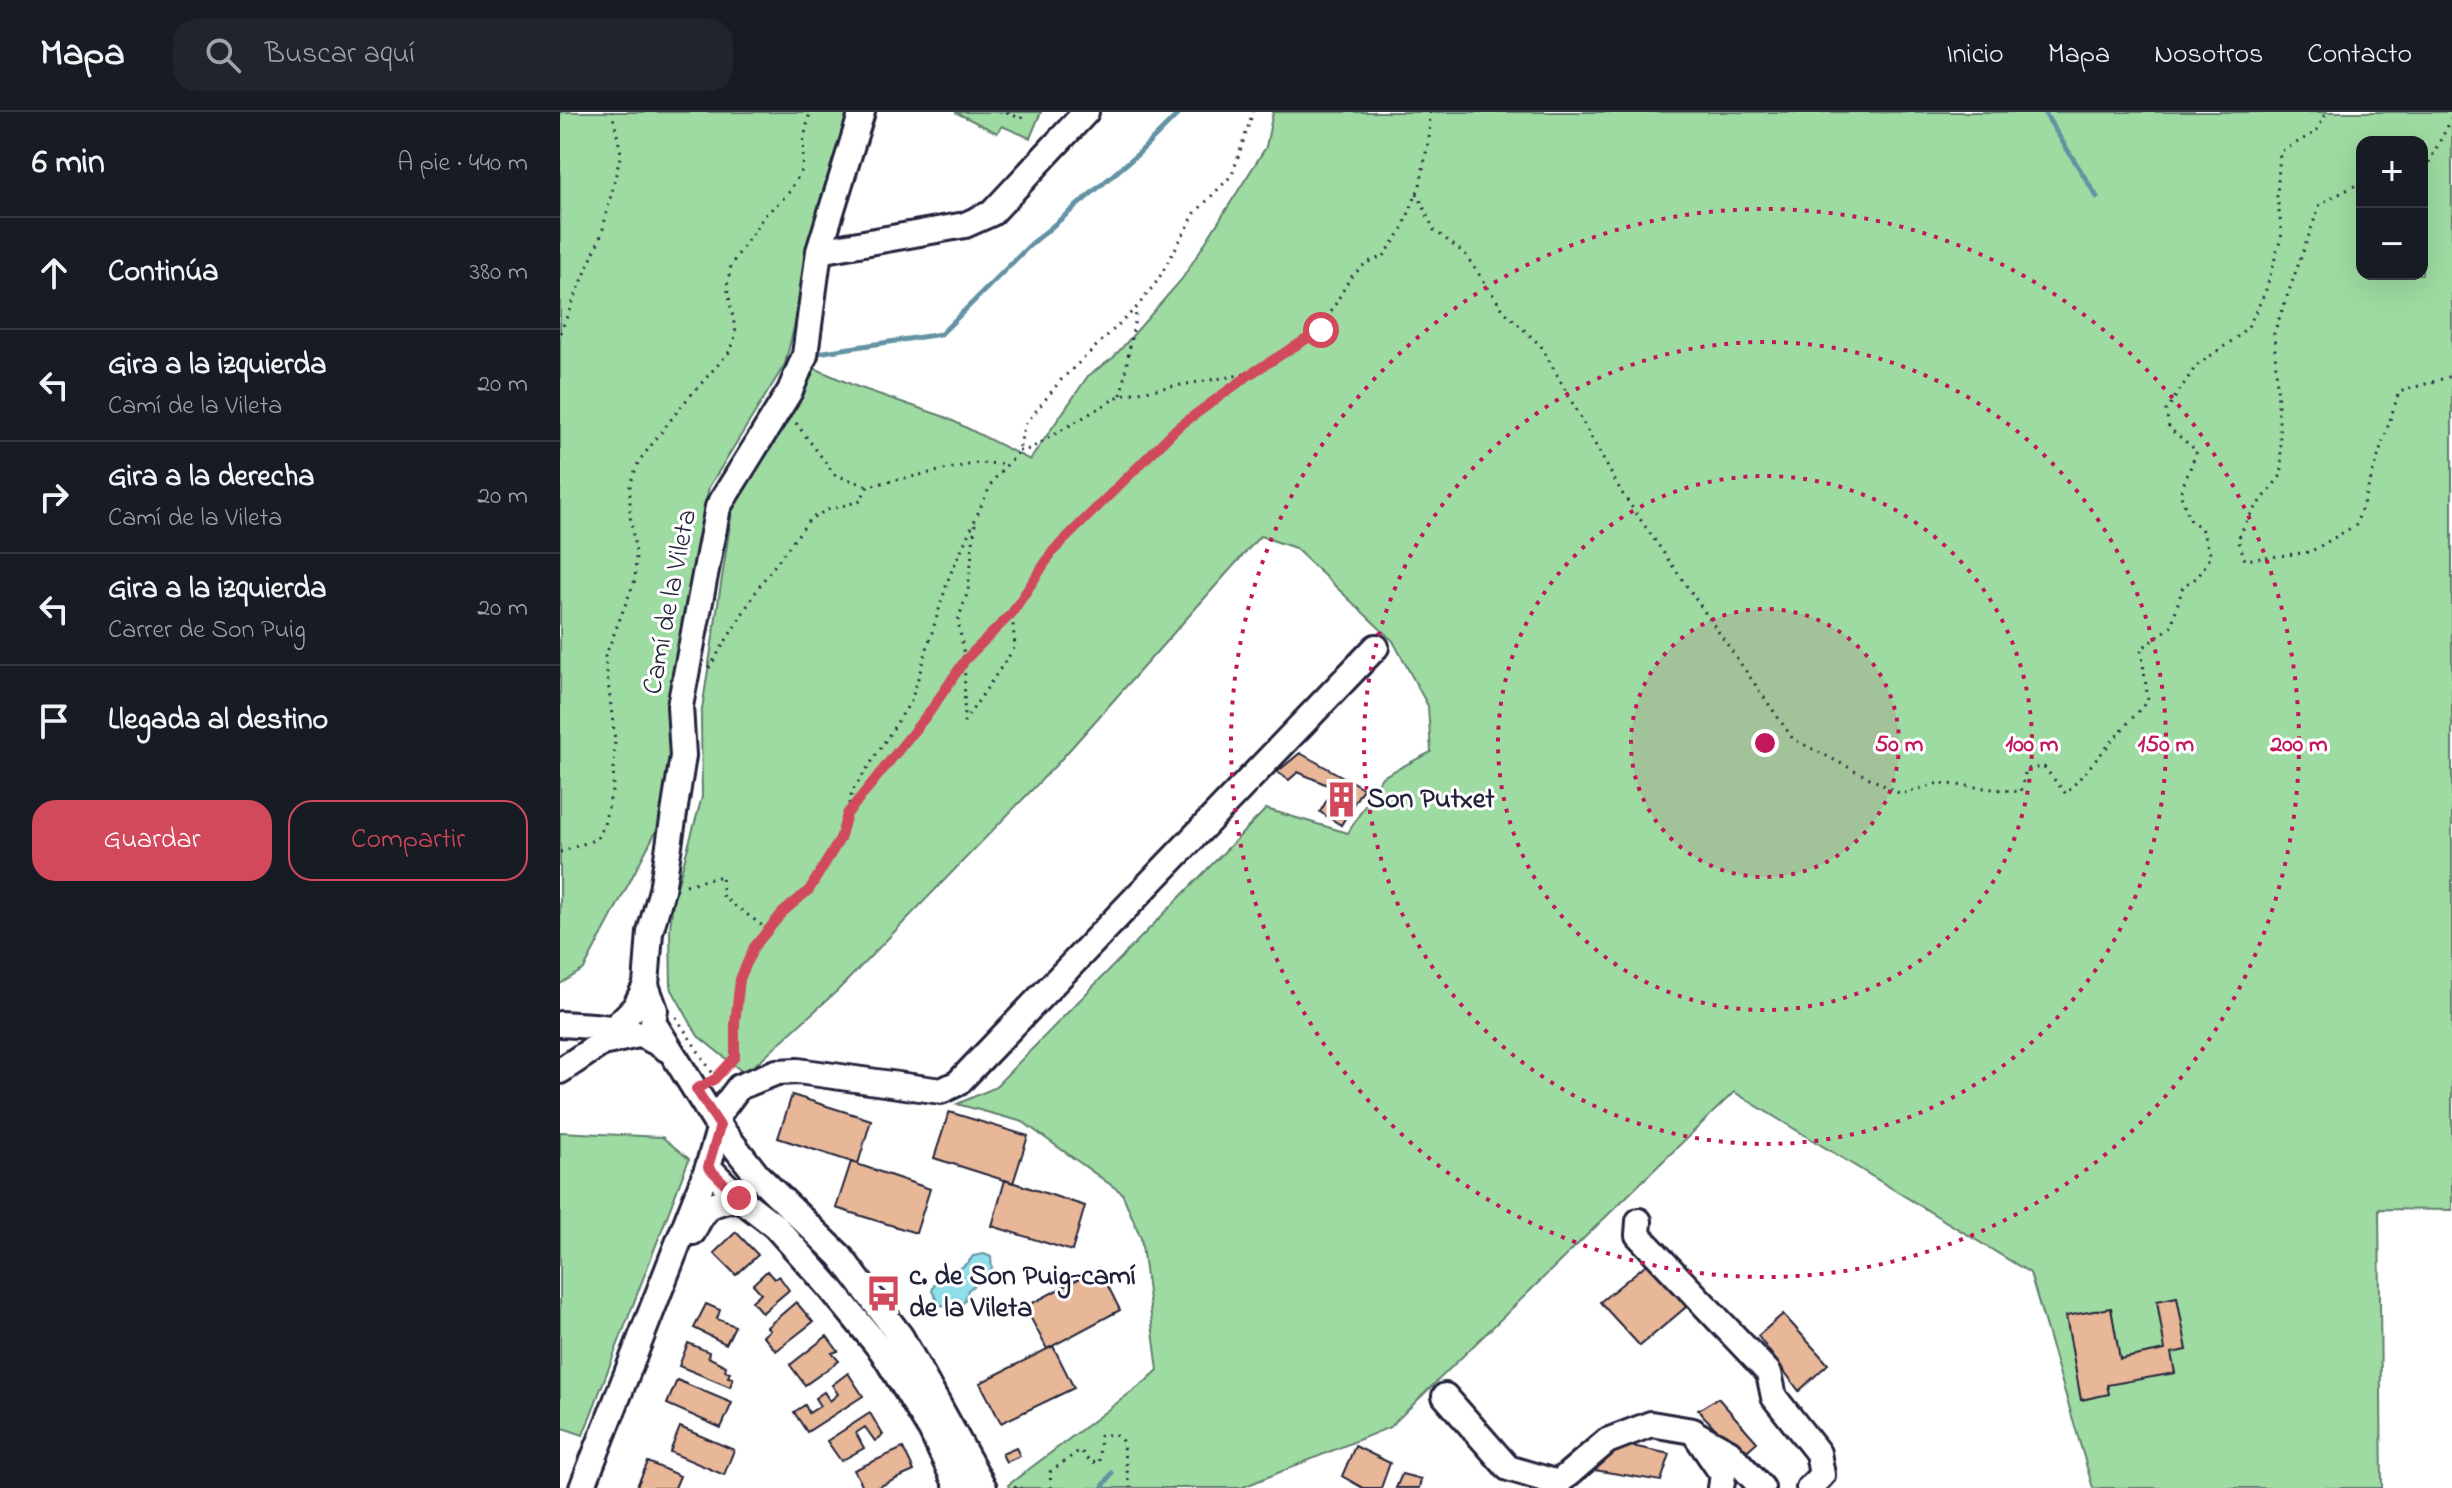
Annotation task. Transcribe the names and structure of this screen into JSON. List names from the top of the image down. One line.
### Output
{"streets":{"street":["Camí de la Vileta"]},"places":{"building":["Son Putxet"],"bus stop":["c. de Son Puig-camí de la Vileta"]},"page":{"header":"Mapa","search":"Buscar aquí","nav":["Inicio","Mapa","Nosotros","Contacto"],"heading":["6 min","A pie · 440 m"],"map_buttons":["+","−"],"list":[["Continúa","380 m"],["Gira a la izquierda","Camí de la Vileta","20 m"],["Gira a la derecha","Camí de la Vileta","20 m"],["Gira a la izquierda","Carrer de Son Puig","20 m"],"Llegada al destino"],"buttons":["Guardar","Compartir"]},"rings":["50 m","100 m","150 m","200 m"]}
